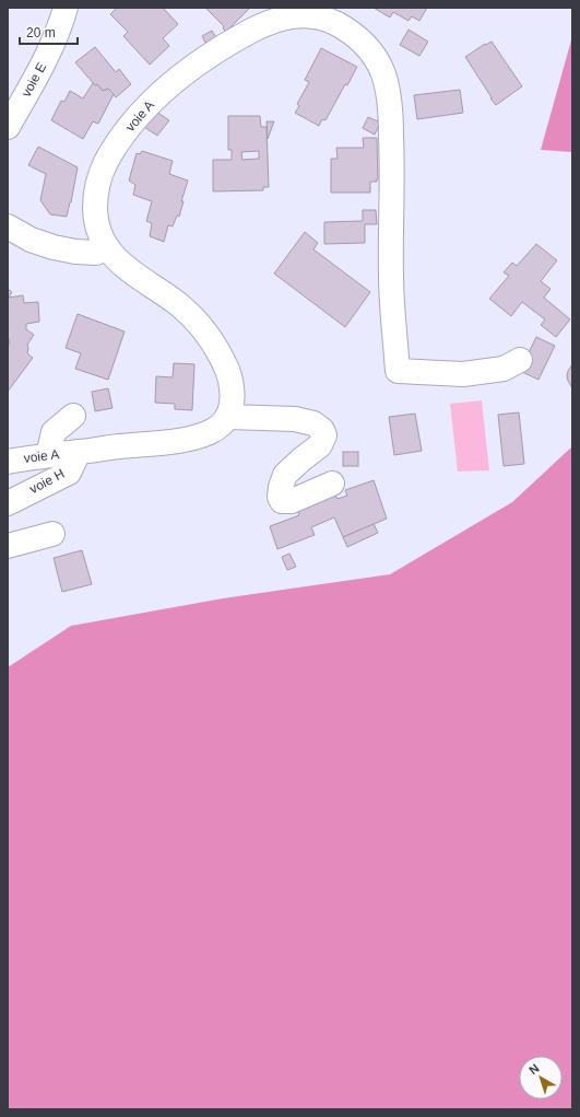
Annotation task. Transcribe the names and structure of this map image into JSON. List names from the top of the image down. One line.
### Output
{"streets":{"street":["voie E","voie A","voie H"]},"crossings":[["voie A","voie H"]],"scale_bar":"20 m","north":"top left"}
